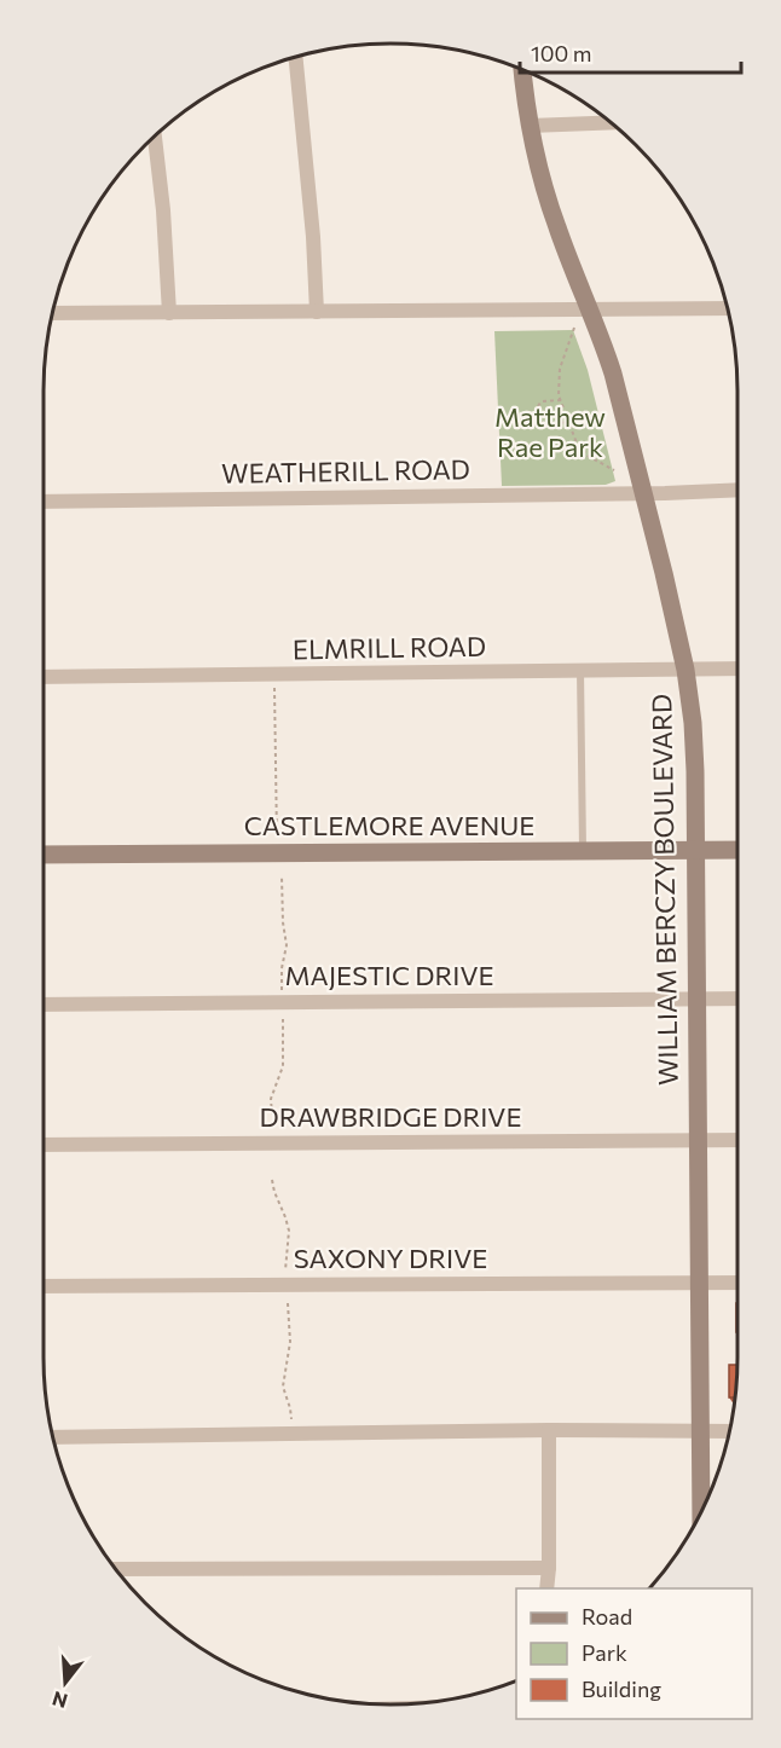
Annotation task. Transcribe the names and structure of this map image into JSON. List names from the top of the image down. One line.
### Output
{"streets":{"street":["WEATHERILL ROAD","ELMRILL ROAD","CASTLEMORE AVENUE","WILLIAM BERCZY BOULEVARD","MAJESTIC DRIVE","DRAWBRIDGE DRIVE","SAXONY DRIVE"]},"crossings":[["WEATHERILL ROAD","WILLIAM BERCZY BOULEVARD"],["ELMRILL ROAD","WILLIAM BERCZY BOULEVARD"],["CASTLEMORE AVENUE","WILLIAM BERCZY BOULEVARD"],["WILLIAM BERCZY BOULEVARD","MAJESTIC DRIVE"],["WILLIAM BERCZY BOULEVARD","DRAWBRIDGE DRIVE"],["WILLIAM BERCZY BOULEVARD","SAXONY DRIVE"]],"parks":["Matthew Rae Park"],"legend":["Road","Park","Building"],"scale_bar":"100 m","north":"bottom"}
